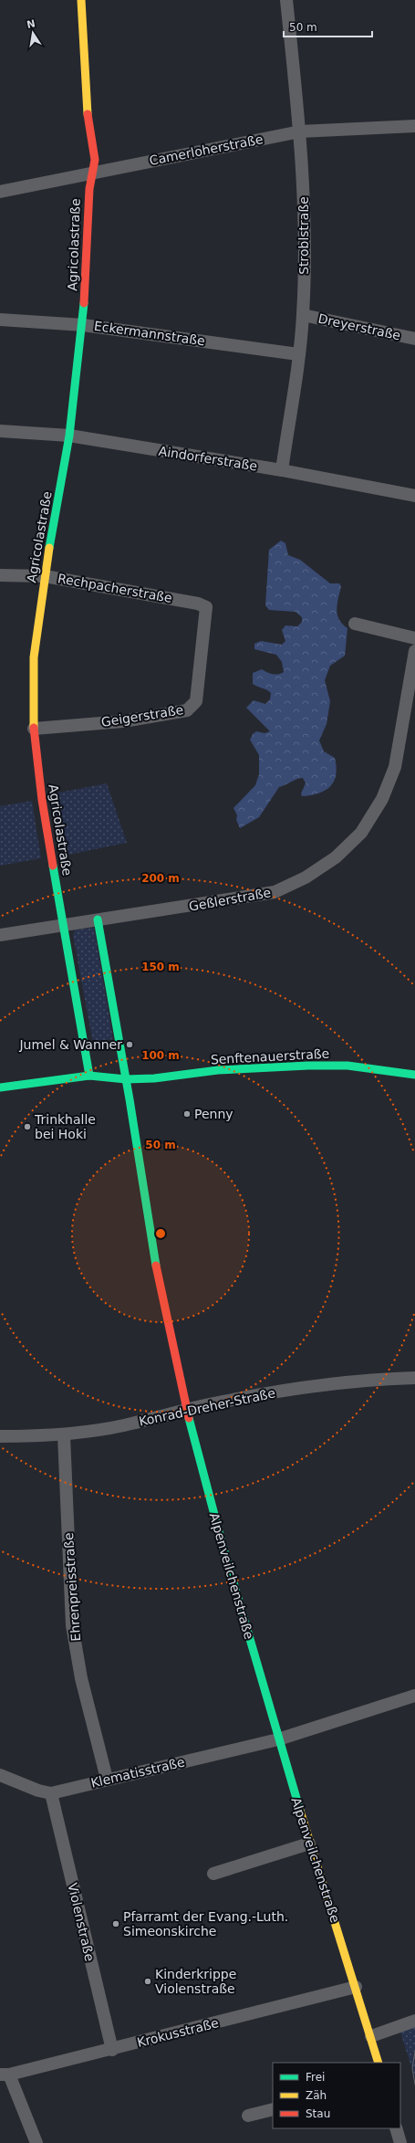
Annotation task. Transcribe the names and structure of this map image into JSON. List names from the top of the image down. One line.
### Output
{"streets":{"street":["Camerloherstraße","Stroblstraße","Agricolastraße","Dreyerstraße","Eckermannstraße","Aindorferstraße","Rechpacherstraße","Geigerstraße","Geßlerstraße","Senftenauerstraße","Konrad-Dreher-Straße","Alpenveilchenstraße","Ehrenpreisstraße","Klematisstraße","Violenstraße","Krokusstraße"]},"crossings":[["Camerloherstraße","Stroblstraße"],["Camerloherstraße","Agricolastraße"],["Stroblstraße","Dreyerstraße"],["Stroblstraße","Eckermannstraße"],["Stroblstraße","Aindorferstraße"],["Agricolastraße","Eckermannstraße"],["Agricolastraße","Aindorferstraße"],["Agricolastraße","Rechpacherstraße"],["Agricolastraße","Geigerstraße"],["Agricolastraße","Geßlerstraße"],["Agricolastraße","Senftenauerstraße"],["Rechpacherstraße","Geigerstraße"],["Senftenauerstraße","Alpenveilchenstraße"],["Konrad-Dreher-Straße","Alpenveilchenstraße"],["Konrad-Dreher-Straße","Ehrenpreisstraße"],["Alpenveilchenstraße","Klematisstraße"],["Alpenveilchenstraße","Krokusstraße"],["Ehrenpreisstraße","Klematisstraße"],["Klematisstraße","Violenstraße"],["Violenstraße","Krokusstraße"]],"places":["Jumel & Wanner","Penny","Trinkhalle bei Hoki","Pfarramt der Evang.-Luth. Simeonskirche","Kinderkrippe Violenstraße"],"legend":["Frei","Zäh","Stau"],"scale_bar":"50 m","north":"top","rings":["200 m","150 m","100 m","50 m"]}
